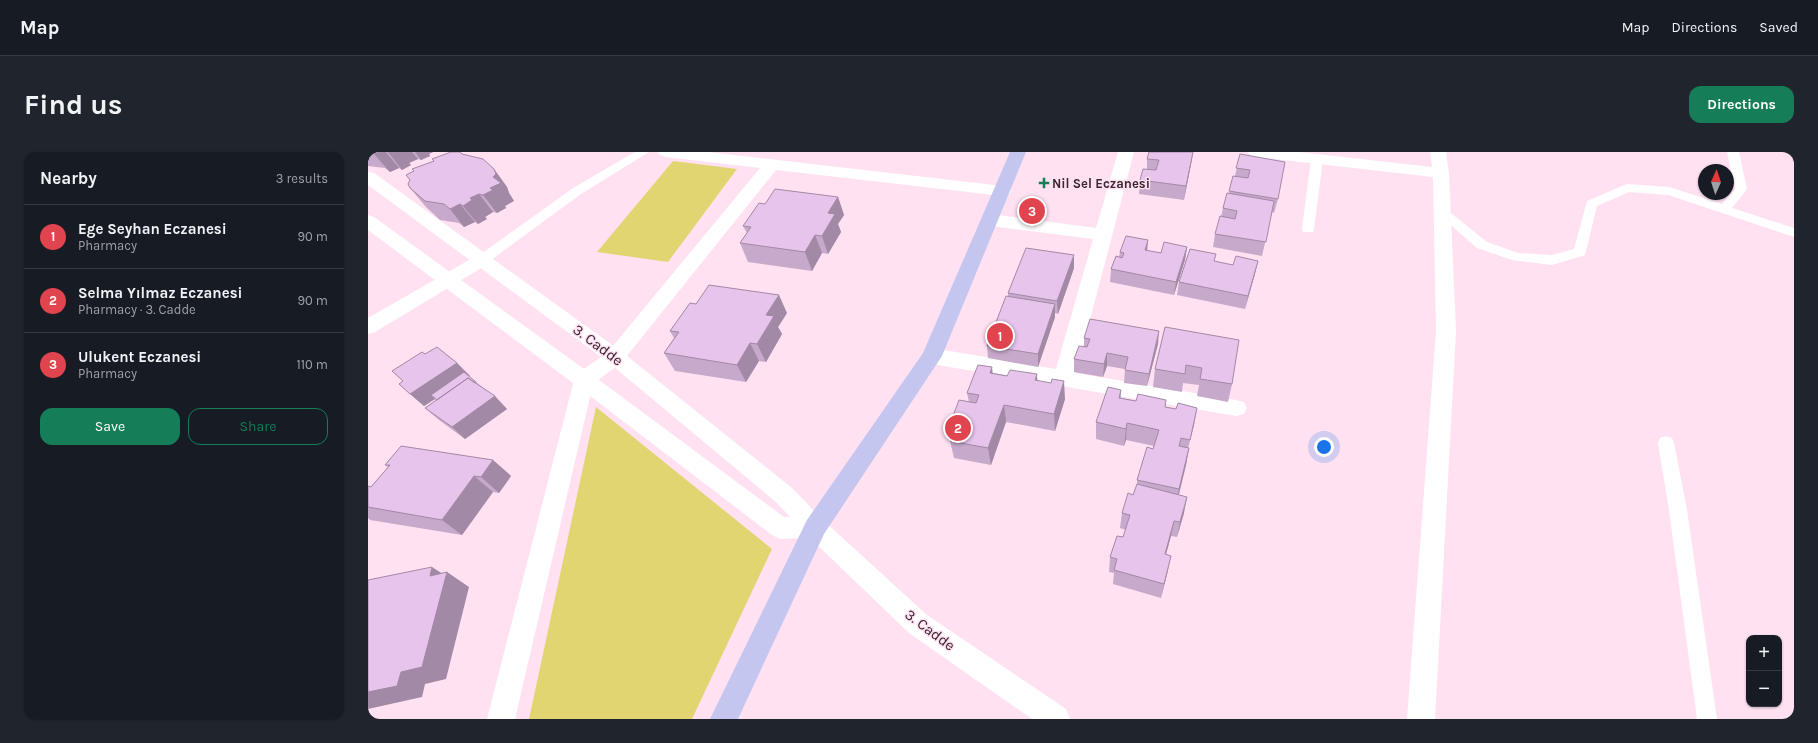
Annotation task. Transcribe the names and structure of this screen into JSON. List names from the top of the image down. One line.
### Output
{"streets":{"street":["3. Cadde"]},"places":{"health":["Nil Sel Eczanesi"]},"north":"top","page":{"header":"Map","nav":["Map","Directions","Saved"],"buttons":["Directions",["Save","Share"]],"title":"Find us","heading":["Nearby","3 results"],"pins":["3","1","2"],"list":[{"mark":"1","name":"Ege Seyhan Eczanesi","note":"Pharmacy","value":"90 m"},{"mark":"2","name":"Selma Yılmaz Eczanesi","note":"Pharmacy · 3. Cadde","value":"90 m"},{"mark":"3","name":"Ulukent Eczanesi","note":"Pharmacy","value":"110 m"}],"map_buttons":["+","−"]}}
